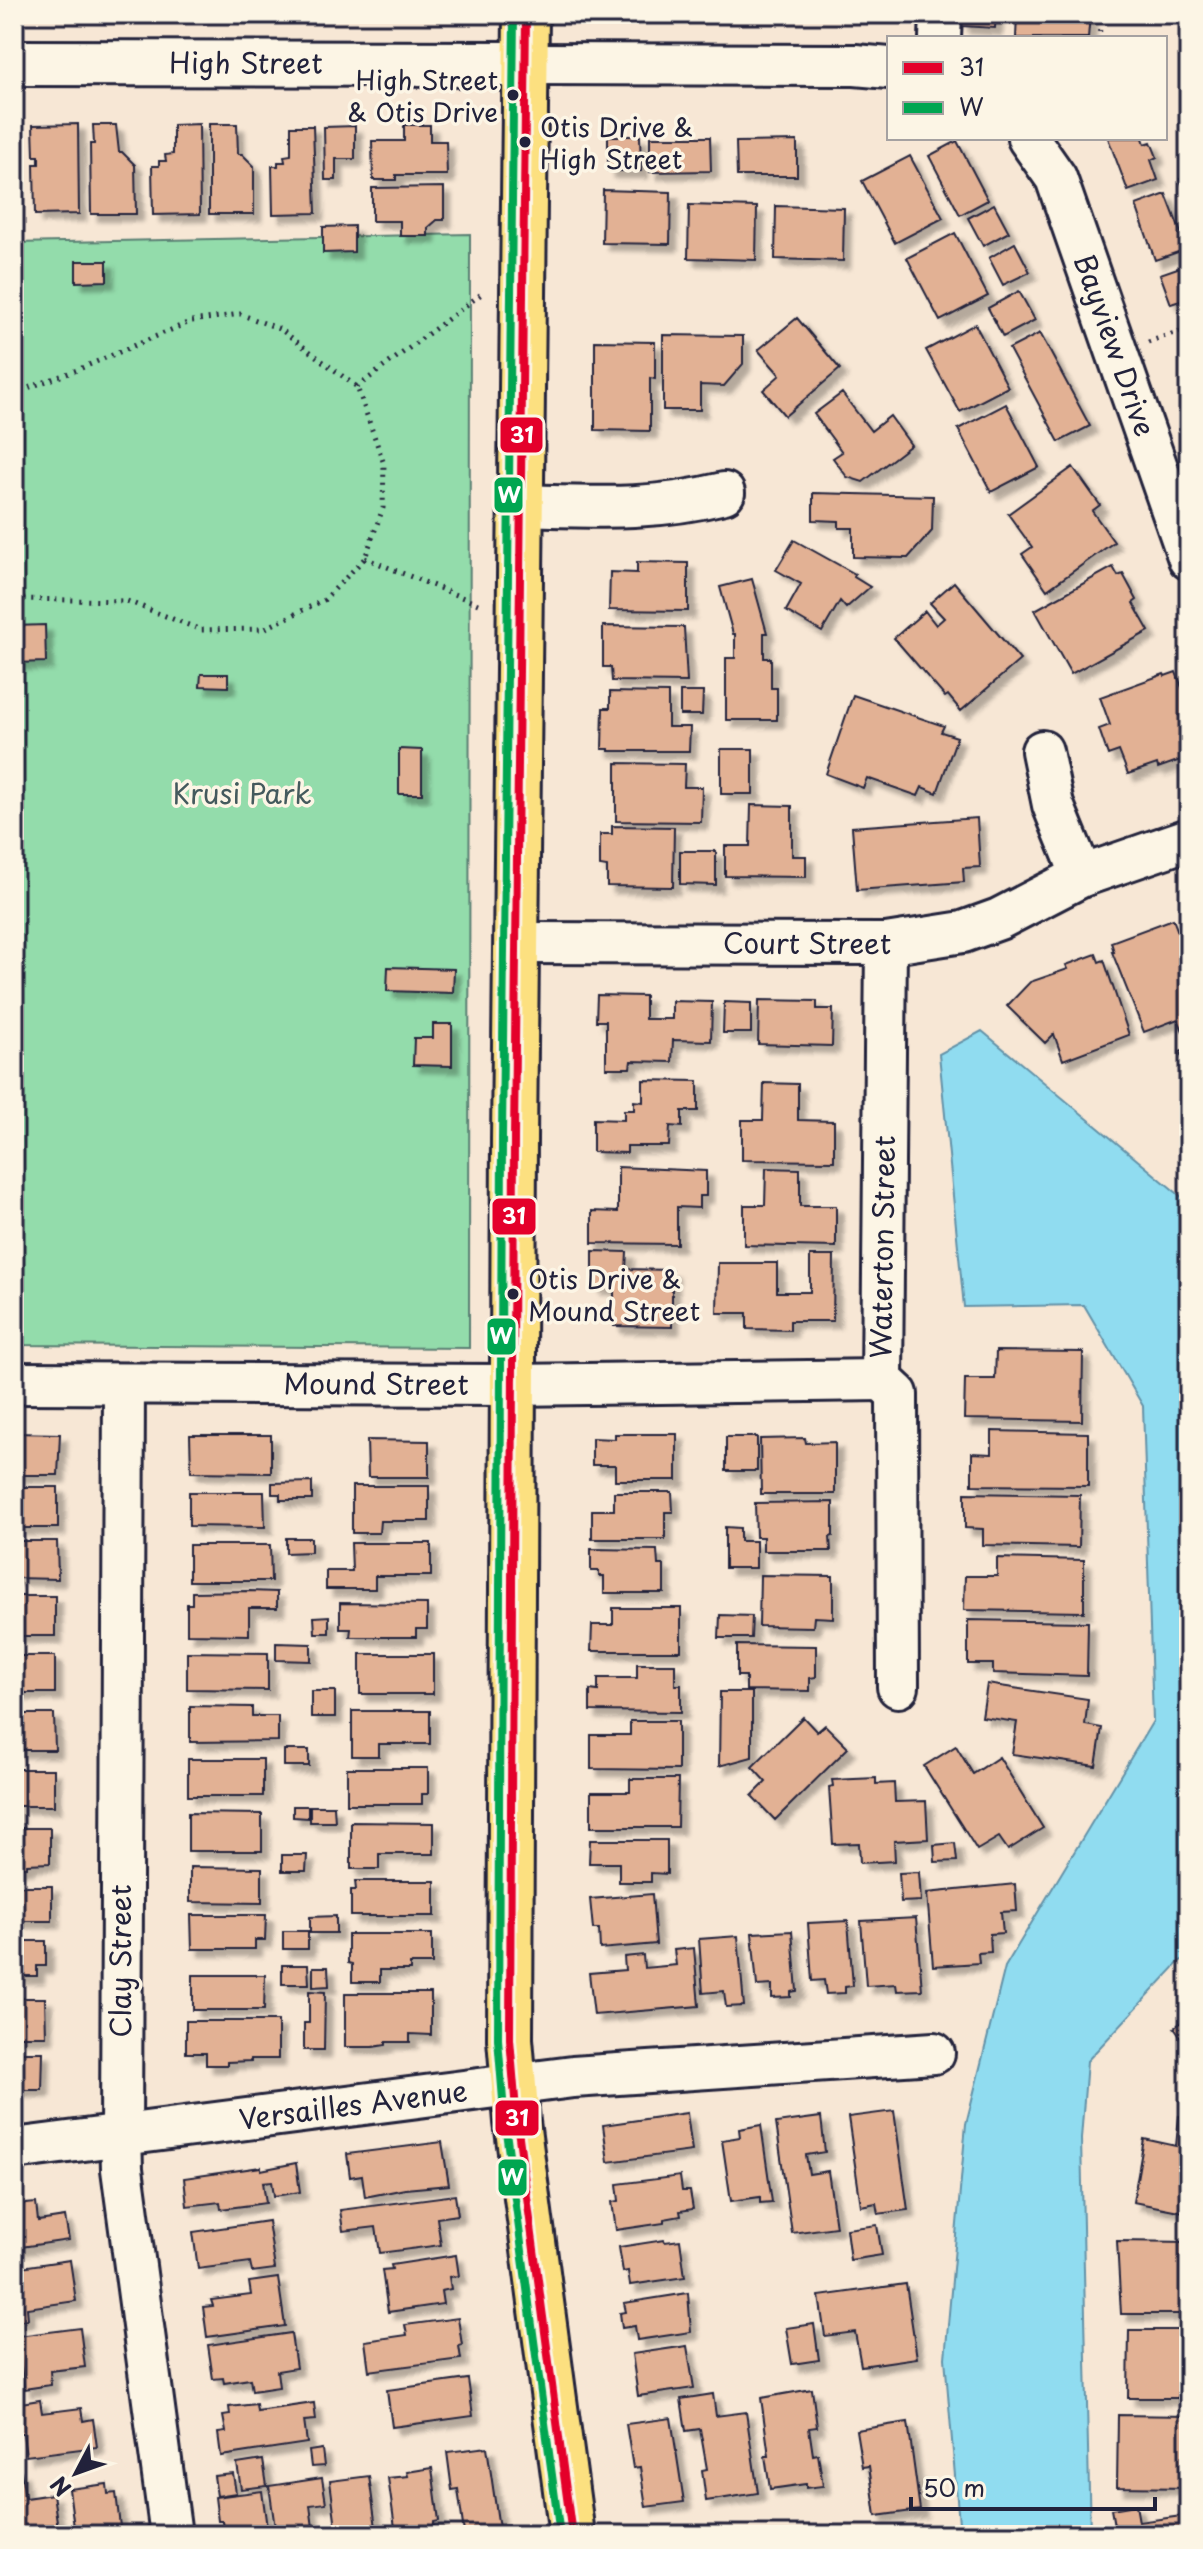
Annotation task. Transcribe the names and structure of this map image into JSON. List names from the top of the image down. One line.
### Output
{"streets":{"main road":["High Street"],"street":["Bayview Drive","Court Street","Waterton Street","Mound Street","Clay Street","Versailles Avenue"]},"crossings":[["Court Street","Waterton Street"],["Waterton Street","Mound Street"],["Mound Street","Clay Street"],["Clay Street","Versailles Avenue"]],"parks":["Krusi Park"],"places":["High Street & Otis Drive","Otis Drive & High Street","Otis Drive & Mound Street"],"lines":["transit line 31","transit line W"],"legend":["31","W"],"scale_bar":"50 m","north":"bottom left"}
